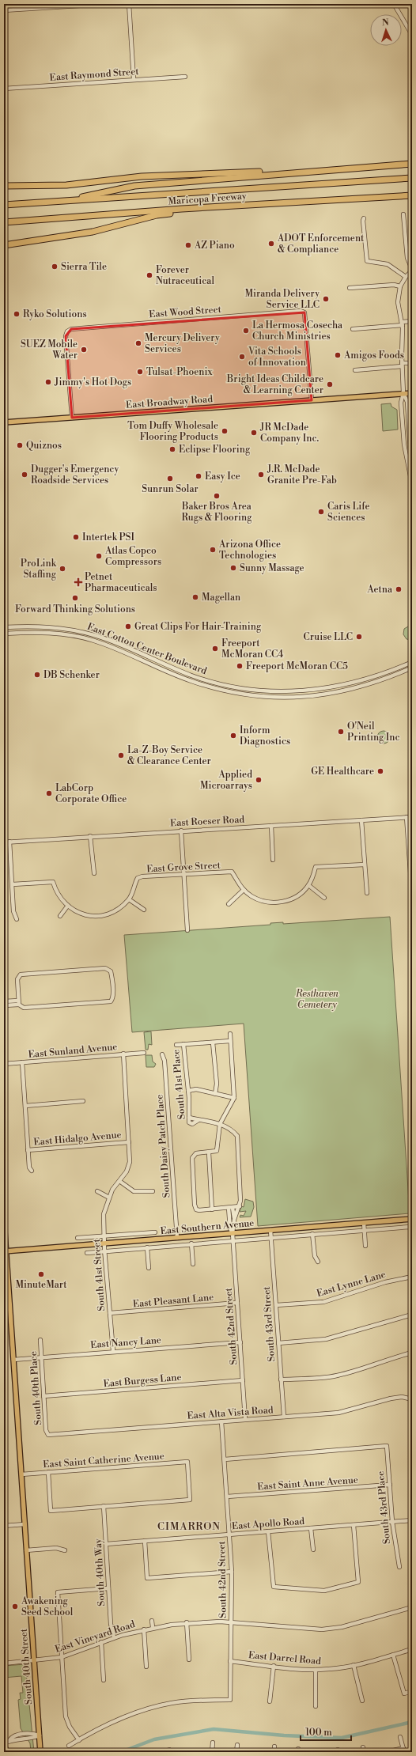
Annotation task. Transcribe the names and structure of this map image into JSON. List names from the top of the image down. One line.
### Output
{"streets":{"highway":["Maricopa Freeway"],"main road":["East Broadway Road","East Southern Avenue","South 40th Street"],"street":["East Raymond Street","East Wood Street","East Cotton Center Boulevard","East Roeser Road","East Grove Street","East Sunland Avenue","South 41st Place","East Hidalgo Avenue","South Daisy Patch Place","South 41st Street","East Lynne Lane","East Pleasant Lane","South 43rd Street","South 42nd Street","East Nancy Lane","East Burgess Lane","South 40th Place","East Alta Vista Road","East Saint Catherine Avenue","East Saint Anne Avenue","South 43rd Place","East Apollo Road","South 40th Way","East Vineyard Road","East Darrel Road"]},"crossings":[["East Wood Street","East Broadway Road"],["East Sunland Avenue","South 41st Street"],["East Hidalgo Avenue","South 41st Street"],["South Daisy Patch Place","East Southern Avenue"],["East Southern Avenue","South 41st Street"],["East Southern Avenue","South 43rd Street"],["East Southern Avenue","South 42nd Street"],["East Southern Avenue","South 40th Street"],["South 41st Street","East Pleasant Lane"],["South 41st Street","East Nancy Lane"],["East Lynne Lane","South 43rd Street"],["East Pleasant Lane","South 42nd Street"],["South 43rd Street","East Alta Vista Road"],["South 42nd Street","East Nancy Lane"],["South 42nd Street","East Burgess Lane"],["South 42nd Street","East Alta Vista Road"],["South 42nd Street","East Saint Anne Avenue"],["South 42nd Street","South 43rd Place"],["South 42nd Street","East Apollo Road"],["South 42nd Street","East Vineyard Road"],["South 42nd Street","East Darrel Road"],["East Nancy Lane","South 40th Place"],["East Nancy Lane","South 40th Street"],["East Burgess Lane","South 40th Place"],["South 40th Place","East Alta Vista Road"],["East Saint Catherine Avenue","South 40th Way"],["East Saint Catherine Avenue","South 40th Street"],["East Saint Anne Avenue","South 43rd Place"],["South 43rd Place","East Apollo Road"],["East Apollo Road","South 40th Way"],["South 40th Way","East Vineyard Road"],["East Vineyard Road","South 40th Street"]],"districts":["CIMARRON"],"parks":["Resthaven Cemetery"],"places":{"other":["ADOT Enforcement & Compliance","AZ Piano","Sierra Tile","Forever Nutraceutical","Miranda Delivery Service LLC","Ryko Solutions","La Hermosa Cosecha Church Ministries","Mercury Delivery Services","SUEZ Mobile Water","Amigos Foods","Vita Schools of Innovation","Tulsat-Phoenix","Jimmy's Hot Dogs","Bright Ideas Childcare & Learning Center","Tom Duffy Wholesale Flooring Products","JR McDade Company Inc.","Quiznos","Eclipse Flooring","Dugger's Emergency Roadside Services","J.R. McDade Granite Pre-Fab","Easy Ice","Sunrun Solar","Baker Bros Area Rugs & Flooring","Caris Life Sciences","Intertek PSI","Arizona Office Technologies","Atlas Copco Compressors","Sunny Massage","ProLink Staffing","Aetna","Magellan","Forward Thinking Solutions","Great Clips For Hair-Training","Cruise LLC","Freeport McMoran CC4","Freeport McMoran CC5","DB Schenker","O'Neil Printing Inc","Inform Diagnostics","La-Z-Boy Service & Clearance Center","GE Healthcare","Applied Microarrays","LabCorp Corporate Office","MinuteMart","Awakening Seed School"],"health":["Petnet Pharmaceuticals"]},"scale_bar":"100 m","north":"top"}
